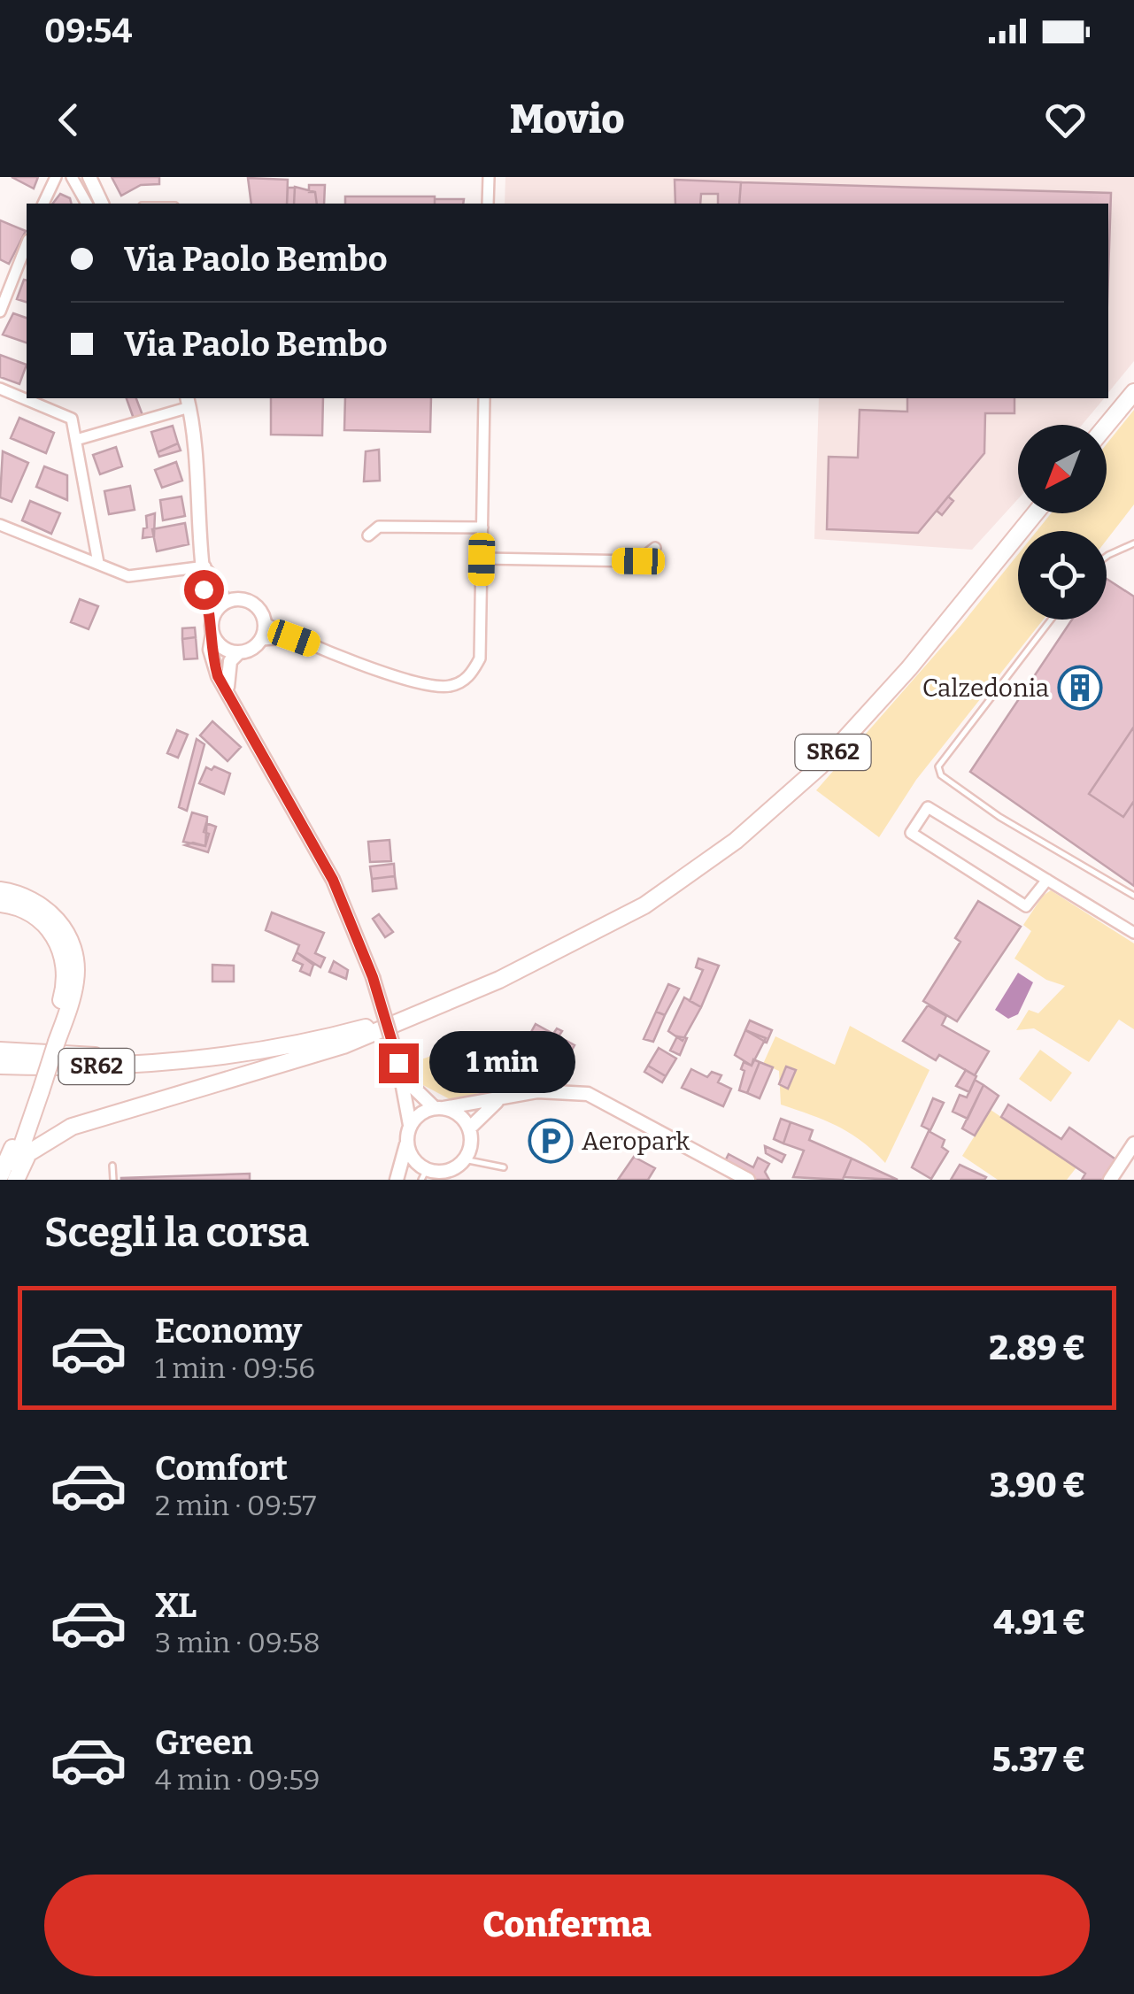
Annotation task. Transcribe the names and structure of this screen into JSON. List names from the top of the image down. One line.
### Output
{"streets":{"highway":["SR62"]},"places":{"building":["Calzedonia"],"parking":["Aeropark"]},"north":"bottom left","page":{"status":"09:54","header":"Movio","banner":["Via Paolo Bembo","Via Paolo Bembo"],"bubble":"1 min","heading":"Scegli la corsa","list":[{"name":"Economy","note":"1 min · 09:56","value":"2.89 €"},{"name":"Comfort","note":"2 min · 09:57","value":"3.90 €"},{"name":"XL","note":"3 min · 09:58","value":"4.91 €"},{"name":"Green","note":"4 min · 09:59","value":"5.37 €"}],"buttons":"Conferma"}}
